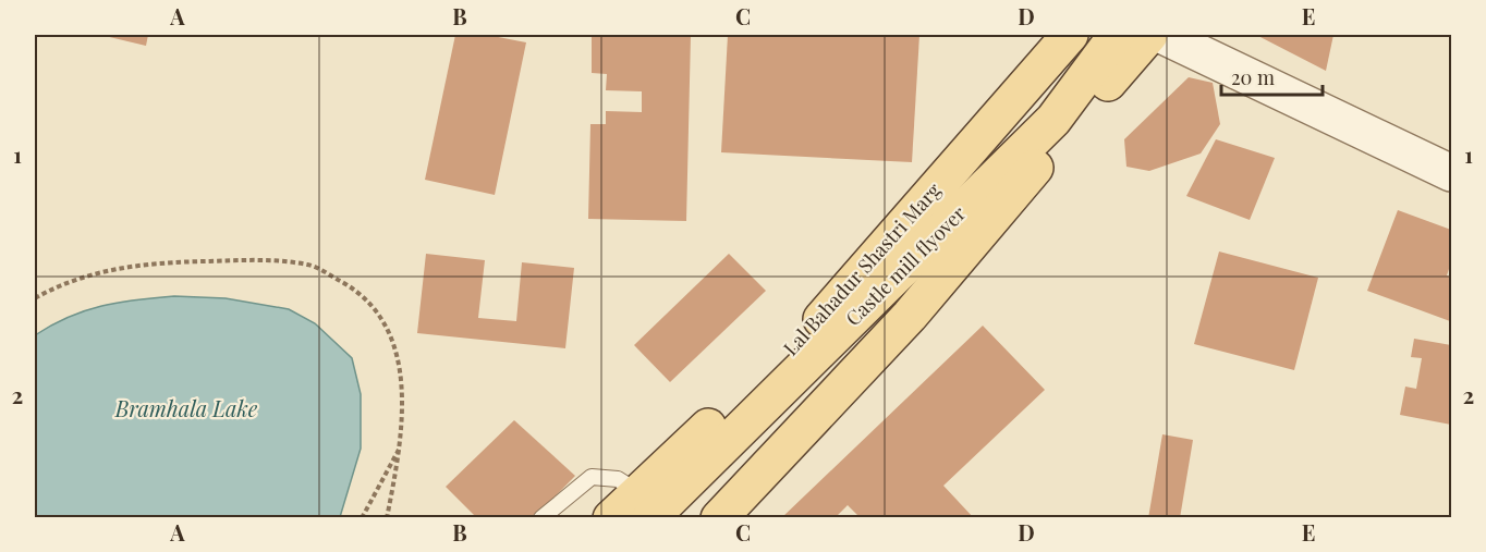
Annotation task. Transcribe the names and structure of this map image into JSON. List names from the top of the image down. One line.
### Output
{"streets":{"main road":["Castle mill flyover","Lal Bahadur Shastri Marg"]},"crossings":[["Castle mill flyover","Lal Bahadur Shastri Marg"]],"water":["Bramhala Lake"],"scale_bar":"20 m","grid":{"columns":["A","B","C","D","E"],"rows":["1","2"]}}
